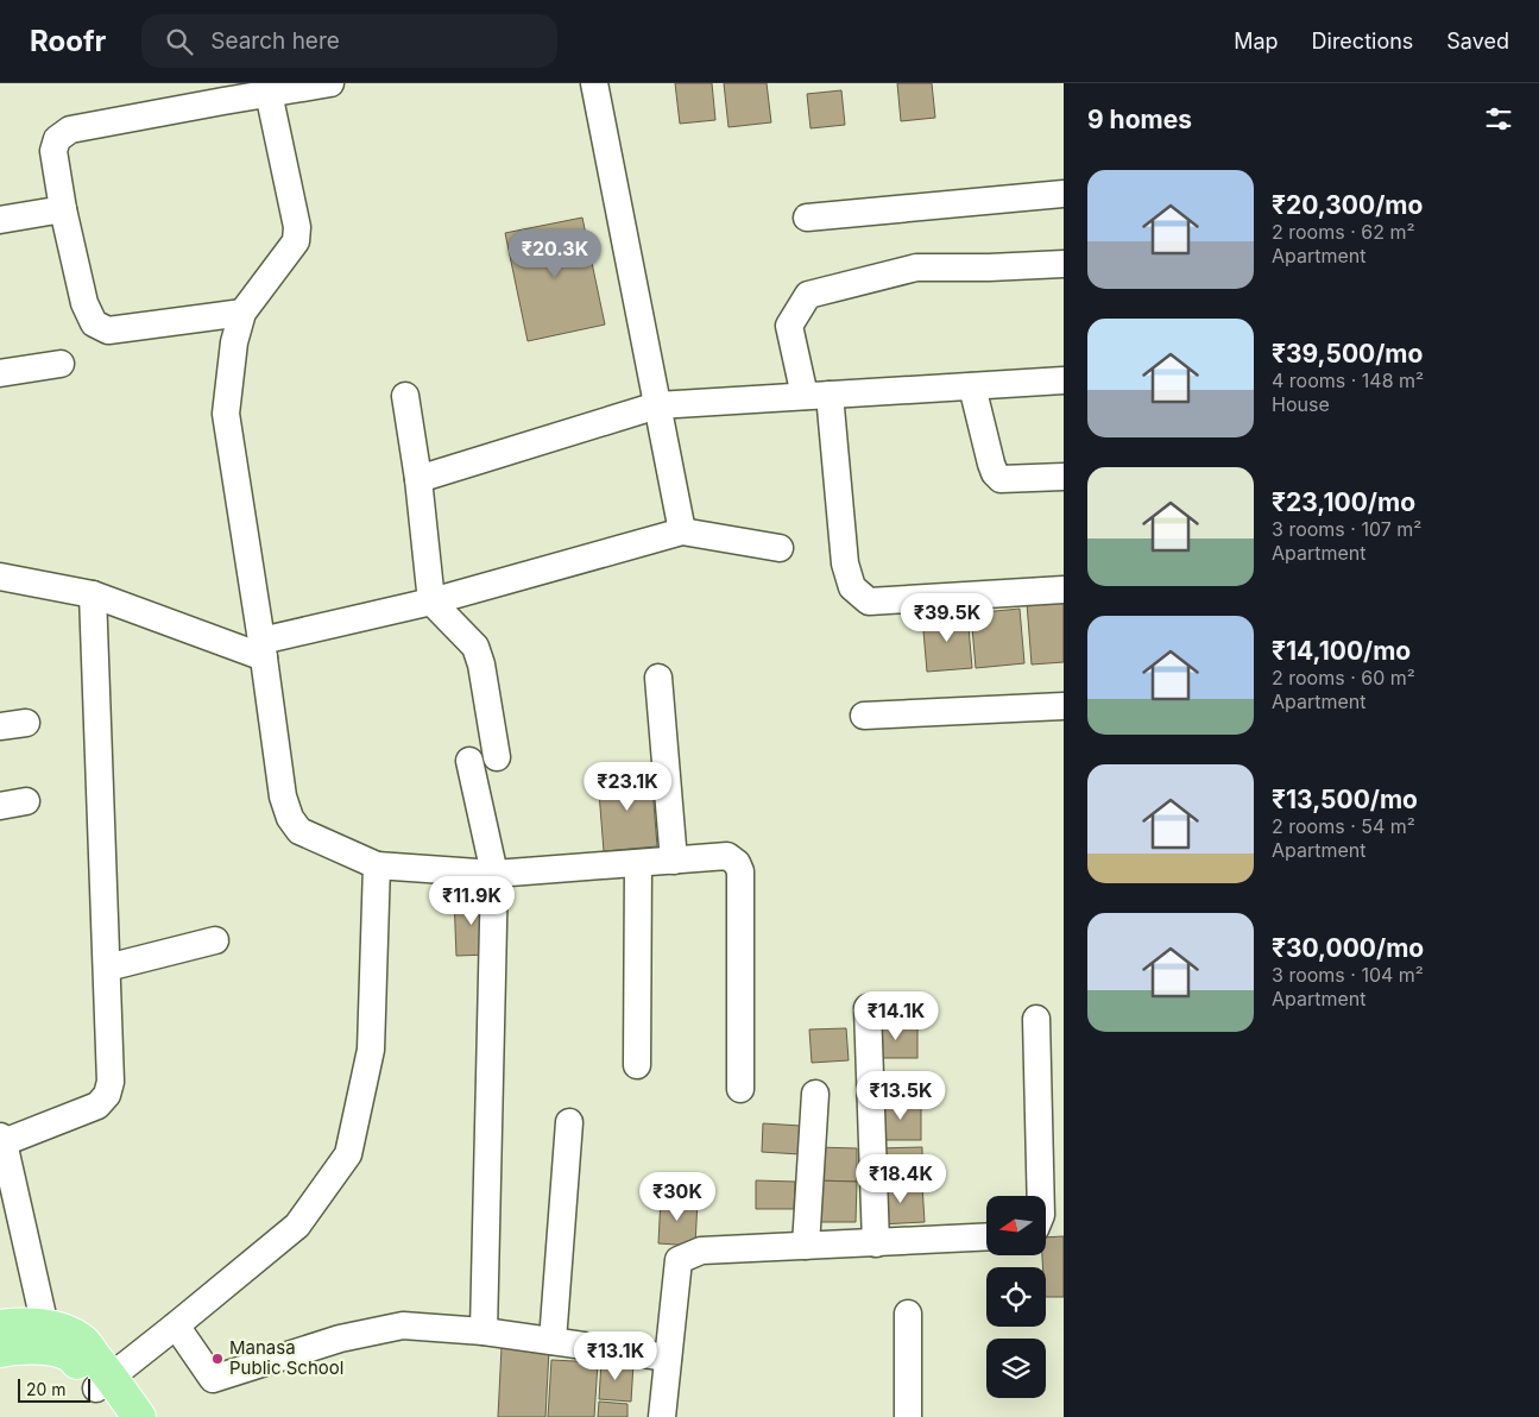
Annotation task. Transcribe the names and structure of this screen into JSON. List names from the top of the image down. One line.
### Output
{"places":["Manasa Public School"],"scale_bar":"20 m","north":"left","page":{"header":"Roofr","search":"Search here","nav":["Map","Directions","Saved"],"heading":"9 homes","list":[{"name":"₹20,300/mo","note":"2 rooms · 62 m² · Apartment"},{"name":"₹39,500/mo","note":"4 rooms · 148 m² · House"},{"name":"₹23,100/mo","note":"3 rooms · 107 m² · Apartment"},{"name":"₹14,100/mo","note":"2 rooms · 60 m² · Apartment"},{"name":"₹13,500/mo","note":"2 rooms · 54 m² · Apartment"},{"name":"₹30,000/mo","note":"3 rooms · 104 m² · Apartment"}],"price":["₹20.3K","₹39.5K","₹23.1K","₹11.9K","₹14.1K","₹13.5K","₹18.4K","₹30K","₹13.1K"],"scale":"20 m"}}
